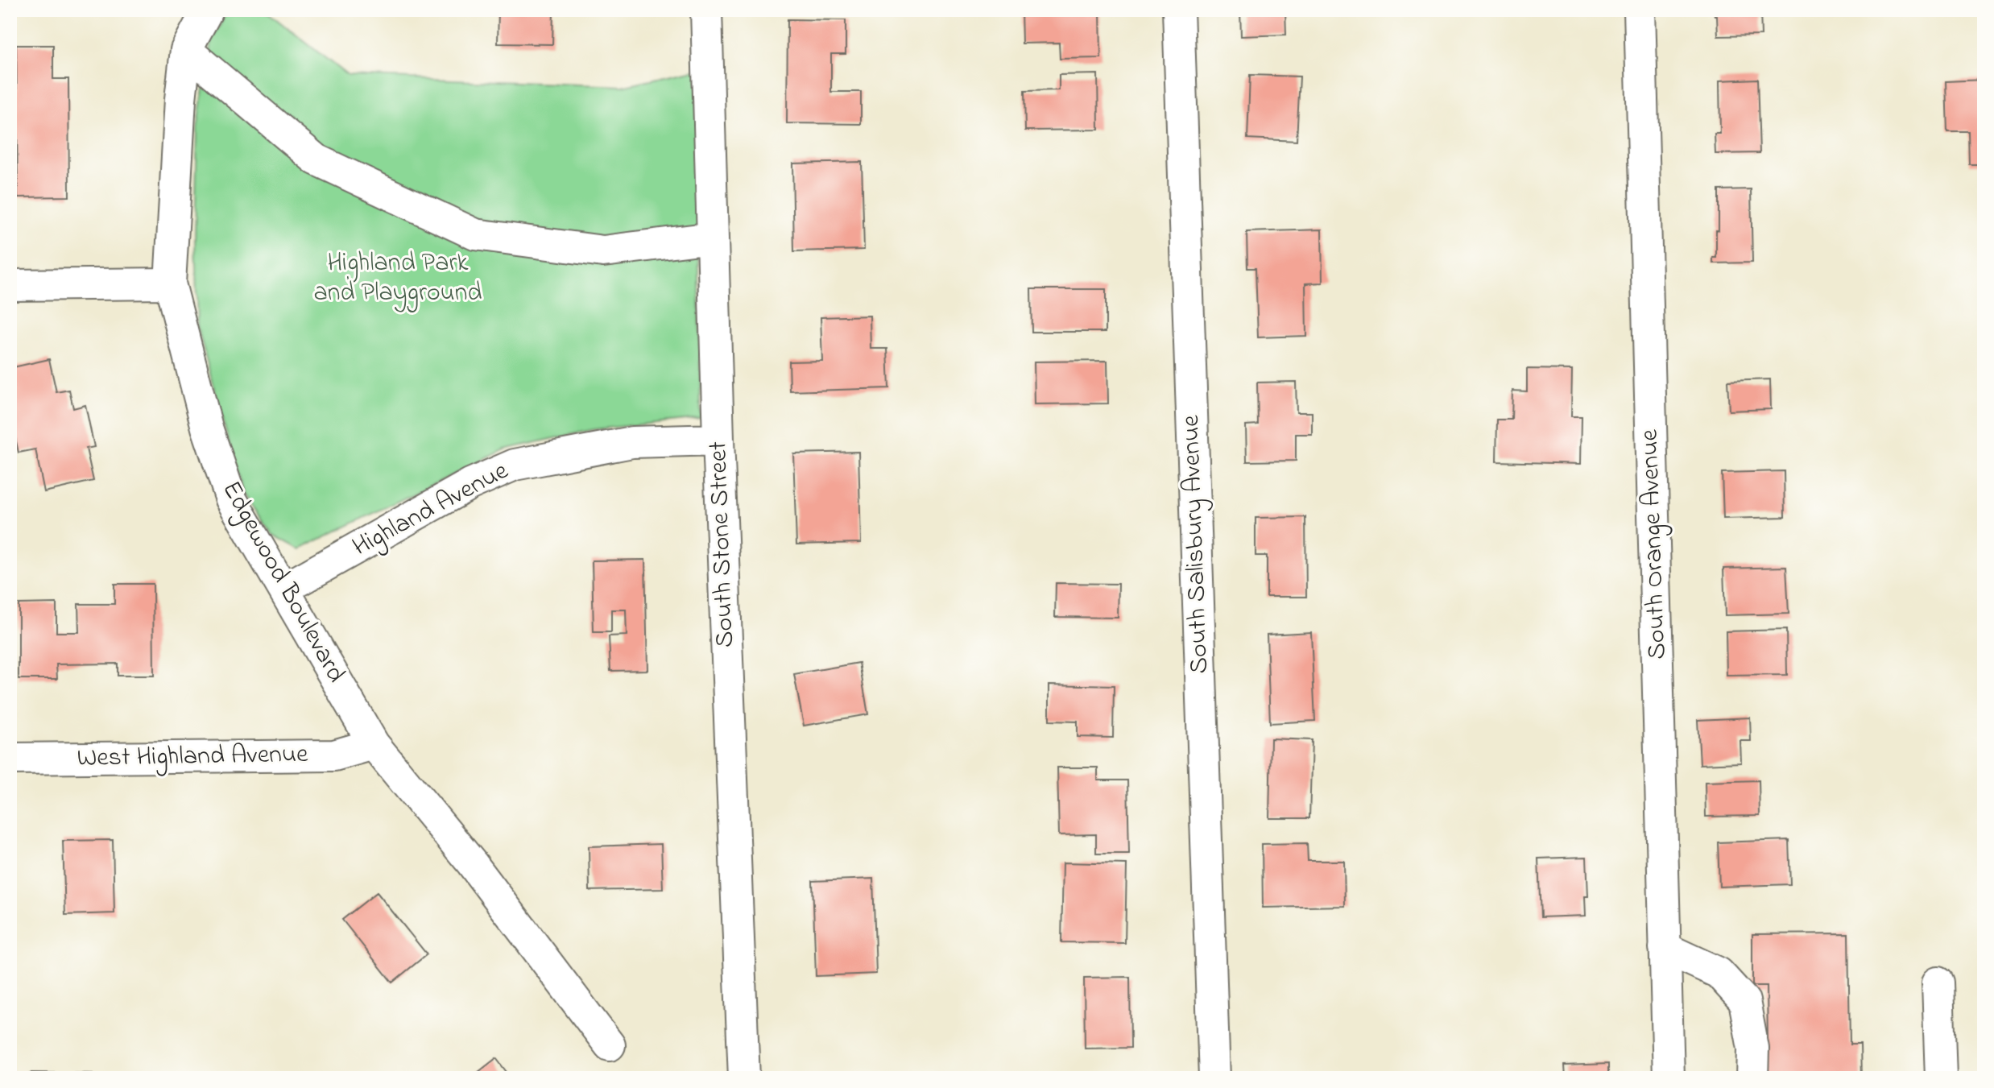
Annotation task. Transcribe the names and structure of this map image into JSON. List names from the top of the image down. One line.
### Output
{"streets":{"street":["Highland Avenue","South Stone Street","South Salisbury Avenue","South Orange Avenue","Edgewood Boulevard","West Highland Avenue"]},"crossings":[["Highland Avenue","South Stone Street"],["Highland Avenue","Edgewood Boulevard"],["Edgewood Boulevard","West Highland Avenue"]],"parks":["Highland Park and Playground"]}
